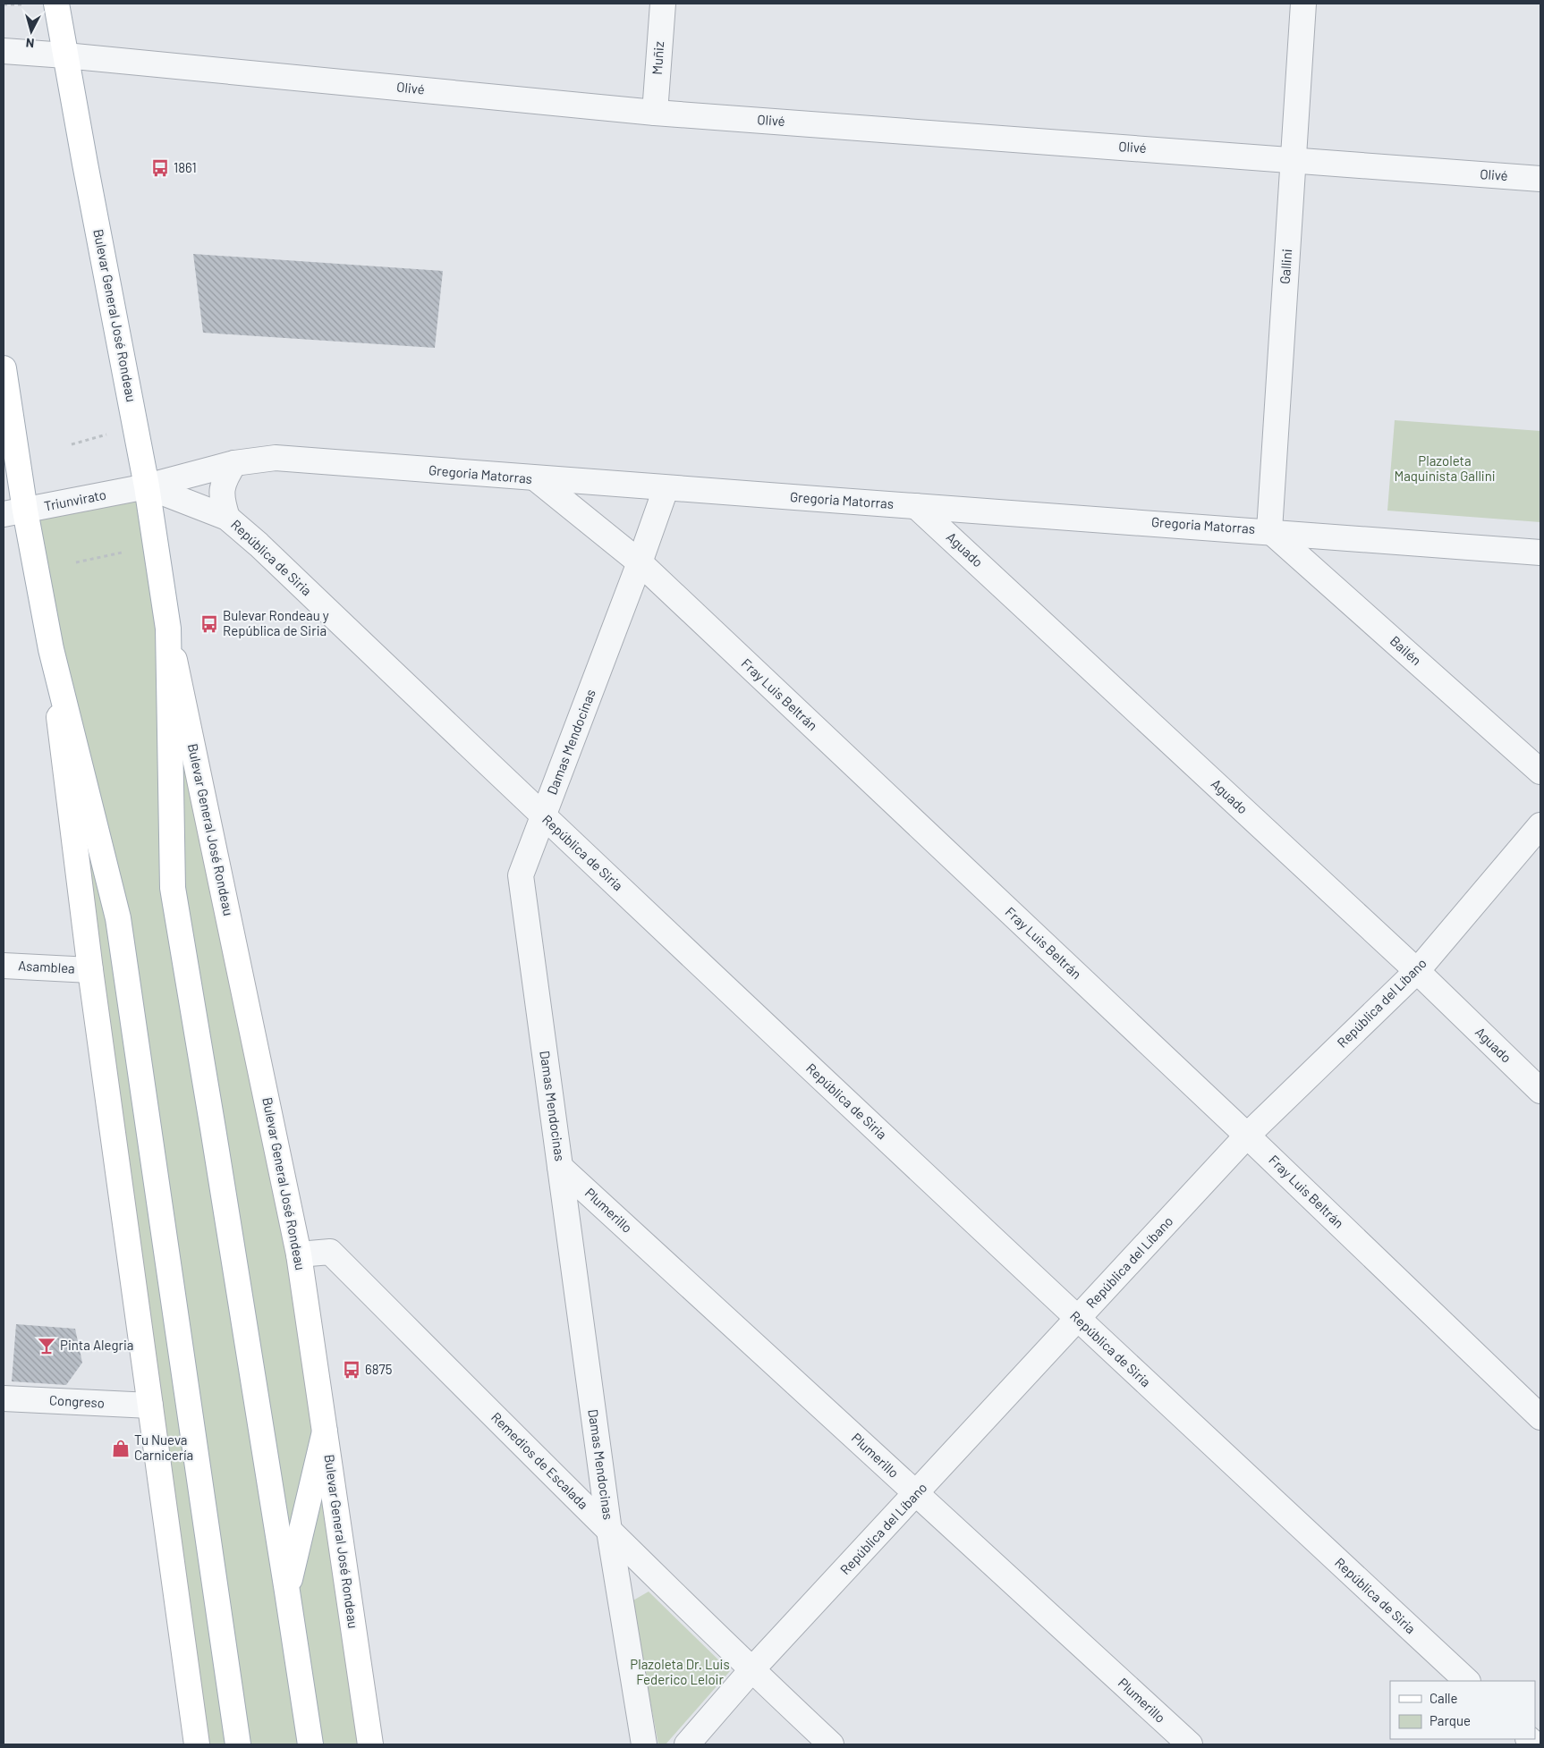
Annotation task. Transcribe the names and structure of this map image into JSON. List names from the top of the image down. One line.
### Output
{"streets":{"main road":["Bulevar General José Rondeau"],"street":["Muñiz","Olivé","Gallini","Gregoria Matorras","Triunvirato","Aguado","República de Siria","Bailén","Fray Luis Beltrán","Damas Mendocinas","Asamblea","República del Líbano","Plumerillo","Congreso","Remedios de Escalada"]},"crossings":[["Muñiz","Olivé"],["Olivé","Gallini"],["Olivé","Bulevar General José Rondeau"],["Gallini","Gregoria Matorras"],["Gallini","Bailén"],["Bulevar General José Rondeau","Gregoria Matorras"],["Bulevar General José Rondeau","Triunvirato"],["Bulevar General José Rondeau","República de Siria"],["Bulevar General José Rondeau","Remedios de Escalada"],["Gregoria Matorras","Triunvirato"],["Gregoria Matorras","Aguado"],["Gregoria Matorras","República de Siria"],["Gregoria Matorras","Bailén"],["Gregoria Matorras","Fray Luis Beltrán"],["Gregoria Matorras","Damas Mendocinas"],["Triunvirato","República de Siria"],["Aguado","República del Líbano"],["República de Siria","Damas Mendocinas"],["República de Siria","República del Líbano"],["Fray Luis Beltrán","Damas Mendocinas"],["Fray Luis Beltrán","República del Líbano"],["Damas Mendocinas","Plumerillo"],["Damas Mendocinas","Remedios de Escalada"],["República del Líbano","Plumerillo"],["República del Líbano","Remedios de Escalada"]],"parks":["Plazoleta Maquinista Gallini","Plazoleta Dr. Luis Federico Leloir"],"places":{"bus stop":["1861","Bulevar Rondeau y República de Siria","6875"],"bar":["Pinta Alegria"],"shop":["Tu Nueva Carnicería"]},"legend":["Calle","Parque"],"north":"bottom"}
